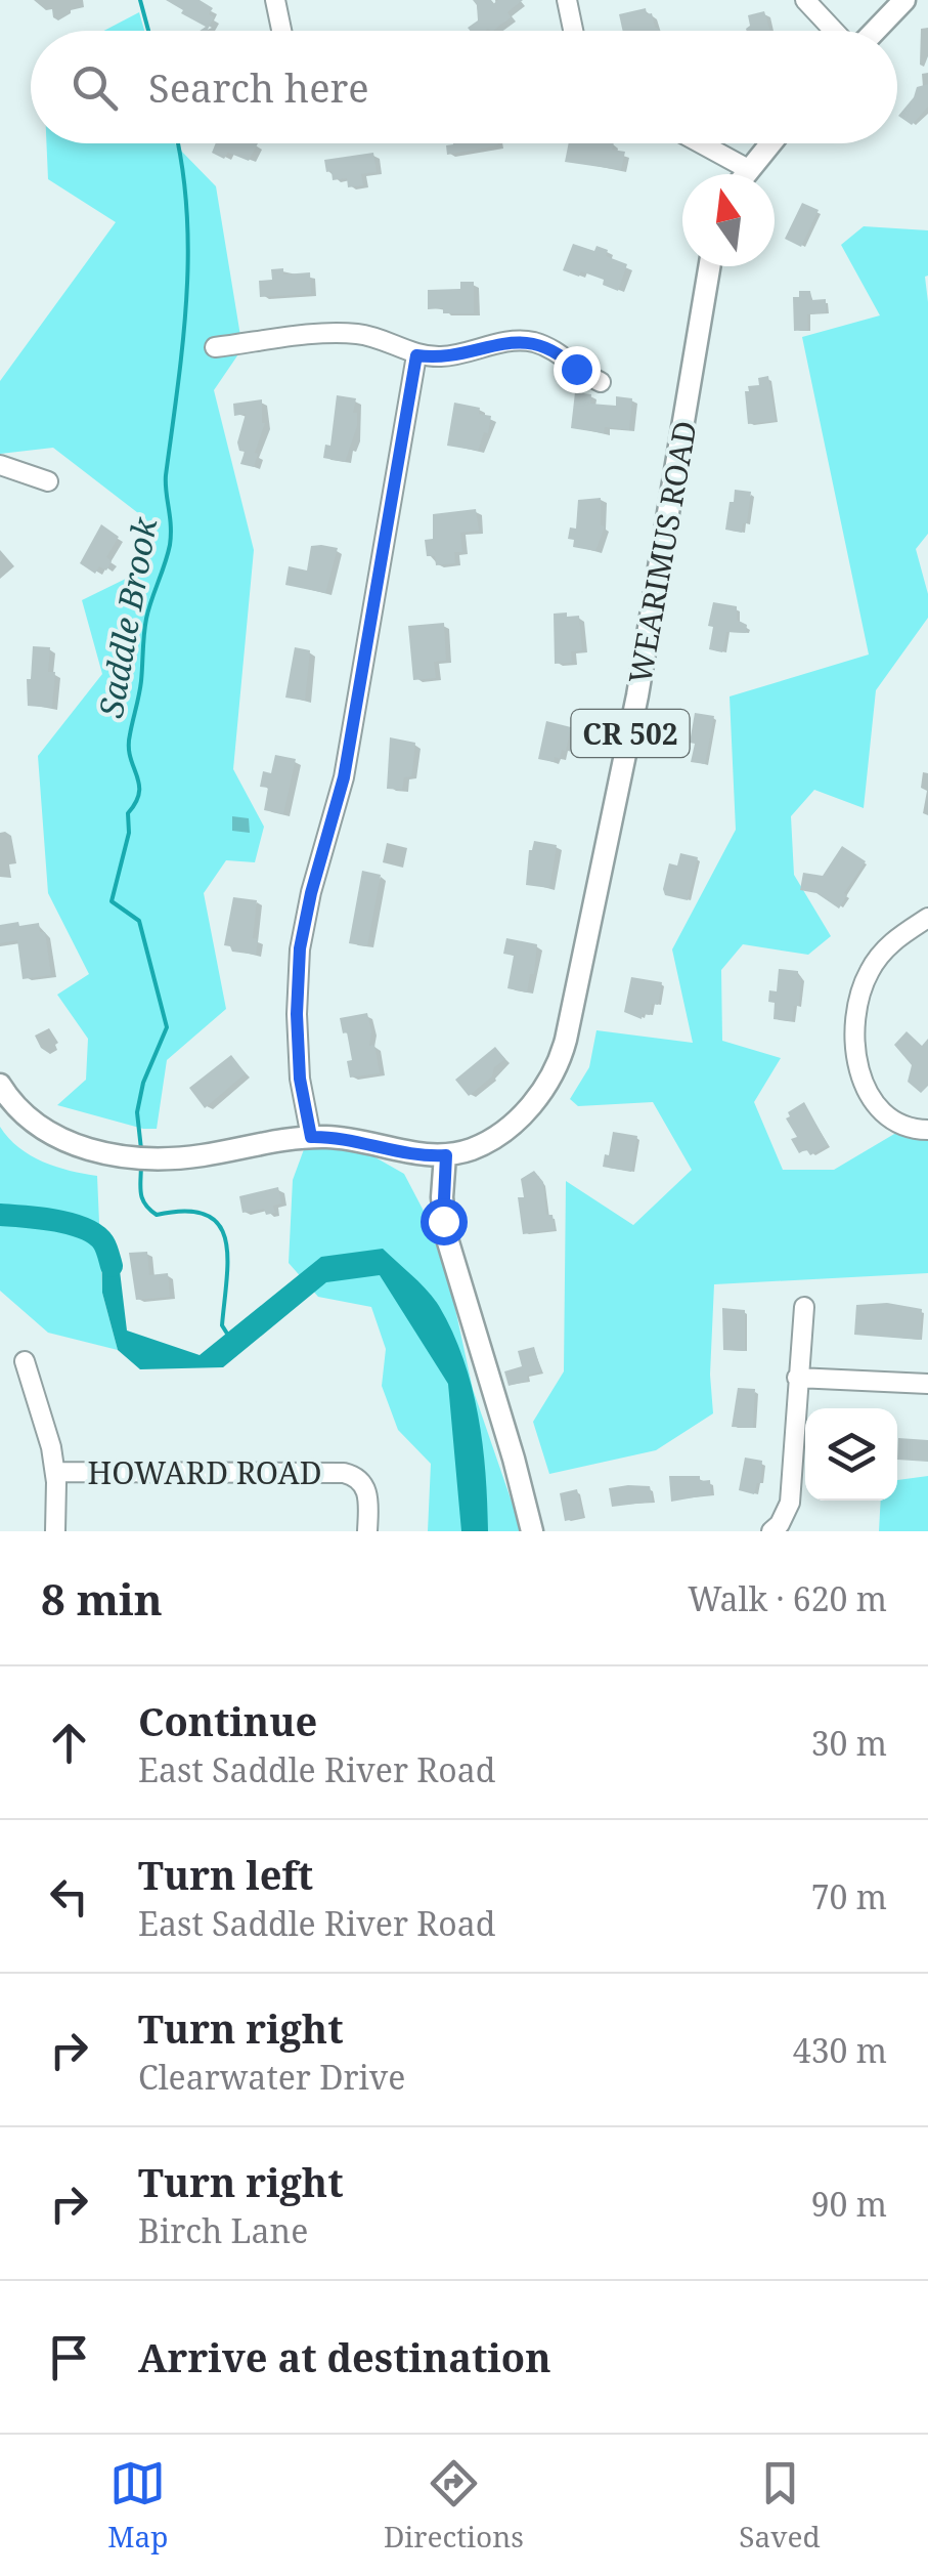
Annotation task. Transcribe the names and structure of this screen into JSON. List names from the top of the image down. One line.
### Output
{"streets":{"main road":["WEARIMUS ROAD","CR 502"],"street":["HOWARD ROAD"]},"crossings":[["WEARIMUS ROAD","CR 502"]],"water":["Saddle Brook"],"north":"top","page":{"search":"Search here","heading":["8 min","Walk · 620 m"],"list":[["Continue","East Saddle River Road","30 m"],["Turn left","East Saddle River Road","70 m"],["Turn right","Clearwater Drive","430 m"],["Turn right","Birch Lane","90 m"],"Arrive at destination"],"nav":["Map","Directions","Saved"]}}
